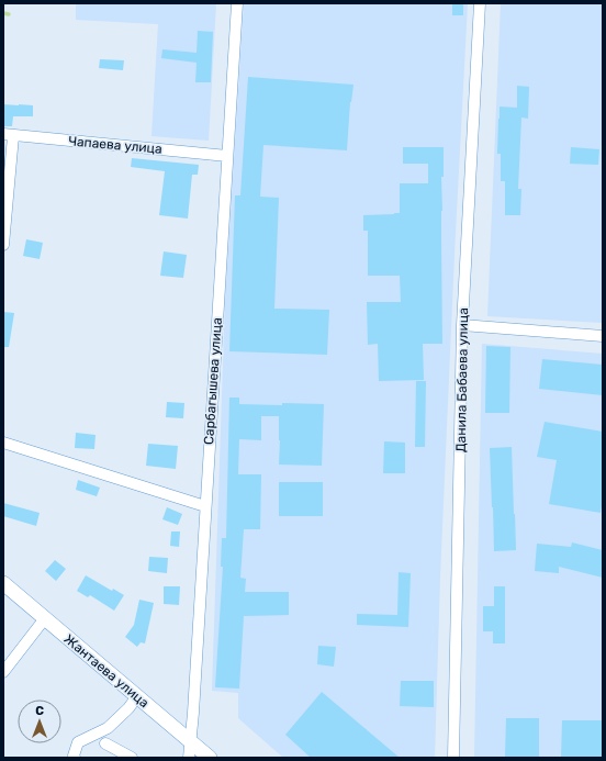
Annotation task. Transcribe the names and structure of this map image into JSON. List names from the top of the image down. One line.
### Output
{"streets":{"main road":["Жантаева улица"],"street":["Чапаева улица","Данила Бабаева улица","Сарбагышева улица"]},"crossings":[["Чапаева улица","Сарбагышева улица"],["Сарбагышева улица","Жантаева улица"]],"north":"top"}
